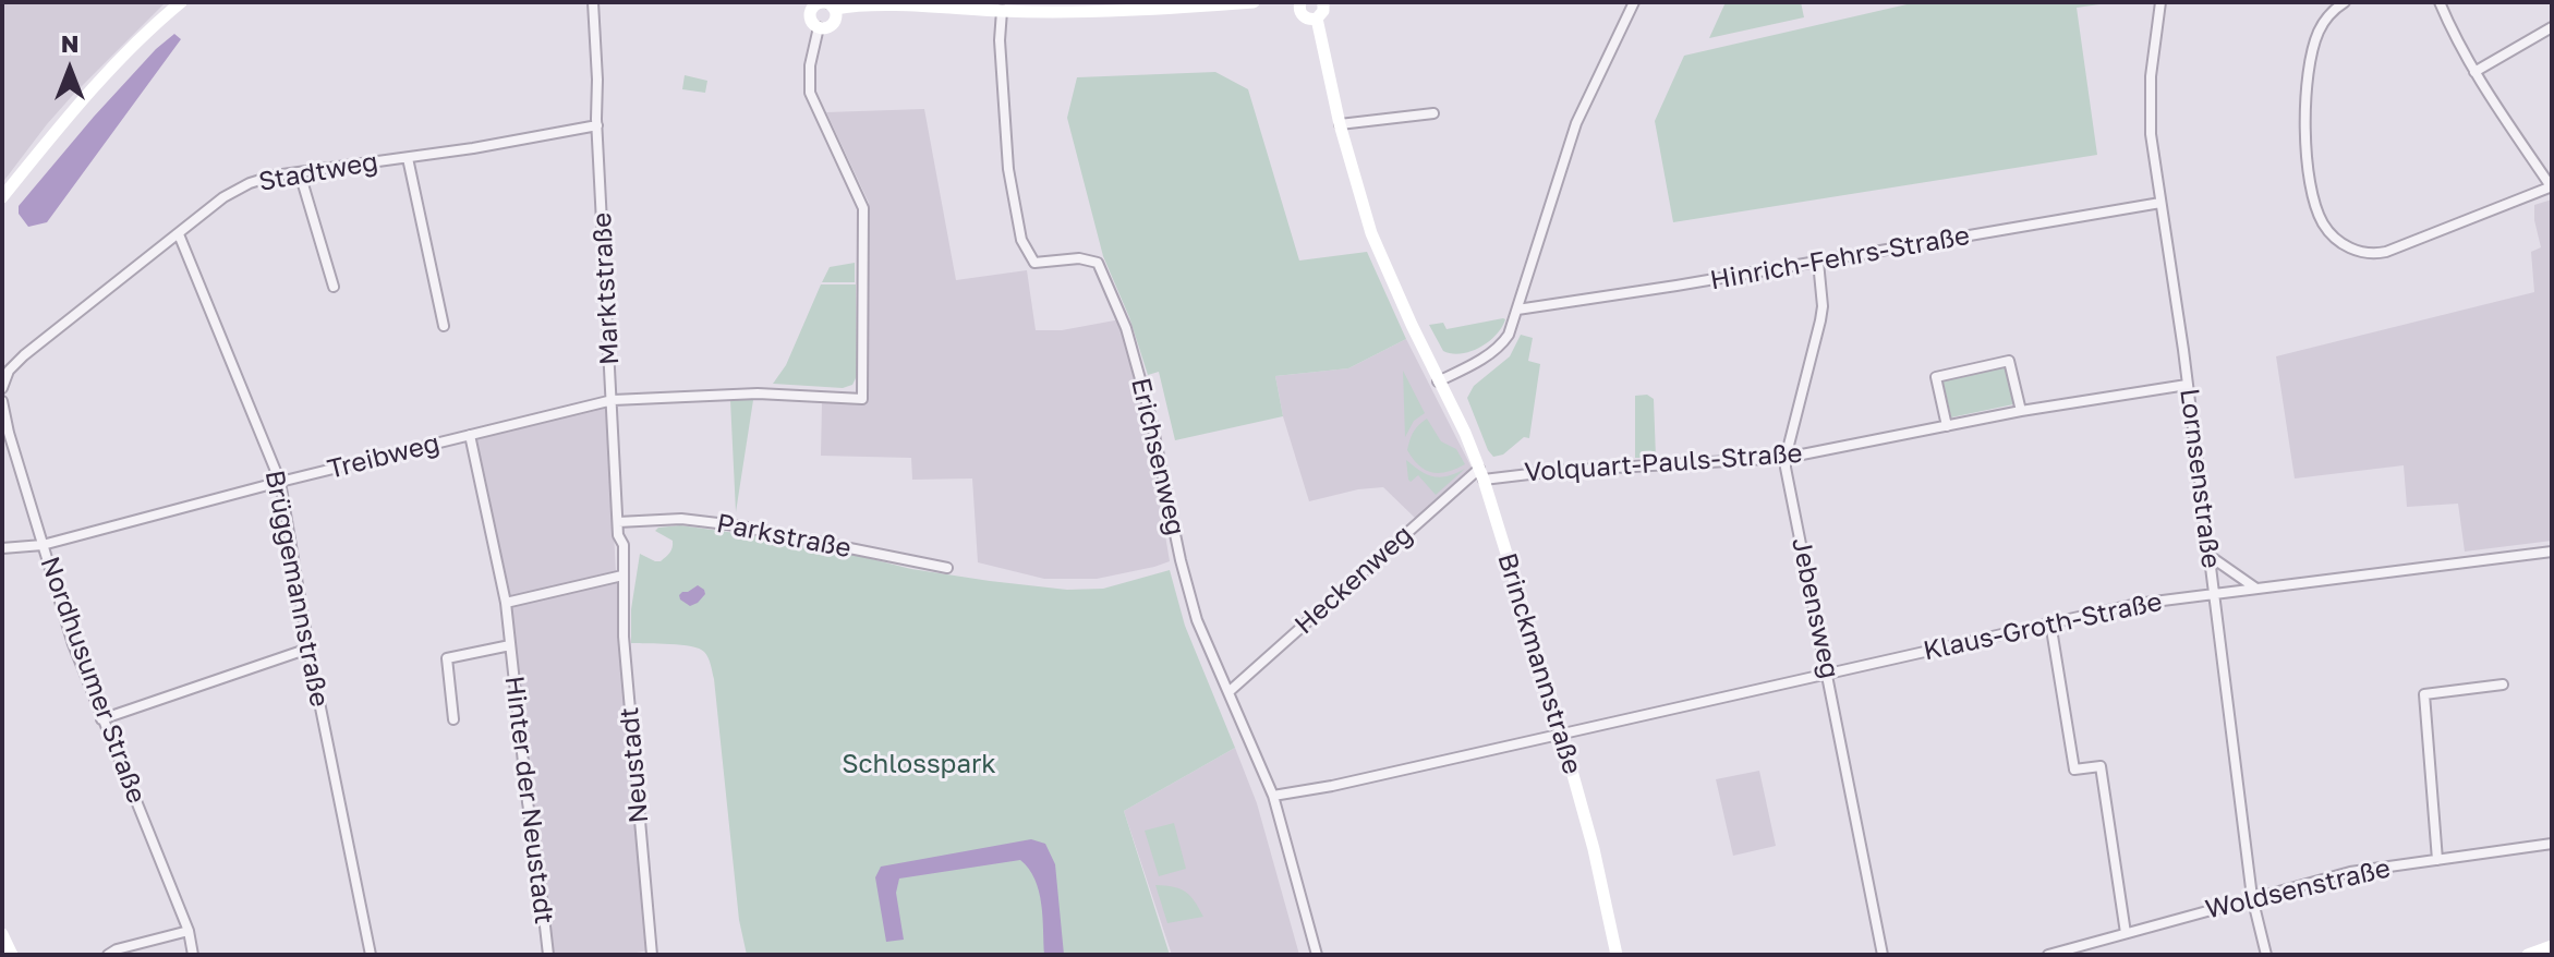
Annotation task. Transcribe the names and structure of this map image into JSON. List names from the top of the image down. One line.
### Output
{"streets":{"main road":["Brinckmannstraße"],"street":["Stadtweg","Hinrich-Fehrs-Straße","Marktstraße","Treibweg","Erichsenweg","Volquart-Pauls-Straße","Lornsenstraße","Parkstraße","Heckenweg","Brüggemannstraße","Jebensweg","Klaus-Groth-Straße","Nordhusumer Straße","Neustadt","Hinter der Neustadt","Woldsenstraße"]},"crossings":[["Stadtweg","Marktstraße"],["Stadtweg","Brüggemannstraße"],["Hinrich-Fehrs-Straße","Lornsenstraße"],["Hinrich-Fehrs-Straße","Jebensweg"],["Marktstraße","Treibweg"],["Marktstraße","Parkstraße"],["Marktstraße","Neustadt"],["Treibweg","Brüggemannstraße"],["Treibweg","Nordhusumer Straße"],["Treibweg","Hinter der Neustadt"],["Erichsenweg","Heckenweg"],["Erichsenweg","Klaus-Groth-Straße"],["Volquart-Pauls-Straße","Lornsenstraße"],["Volquart-Pauls-Straße","Heckenweg"],["Volquart-Pauls-Straße","Jebensweg"],["Volquart-Pauls-Straße","Brinckmannstraße"],["Lornsenstraße","Klaus-Groth-Straße"],["Lornsenstraße","Woldsenstraße"],["Heckenweg","Brinckmannstraße"],["Jebensweg","Klaus-Groth-Straße"],["Klaus-Groth-Straße","Brinckmannstraße"]],"parks":["Schlosspark"],"north":"top"}
